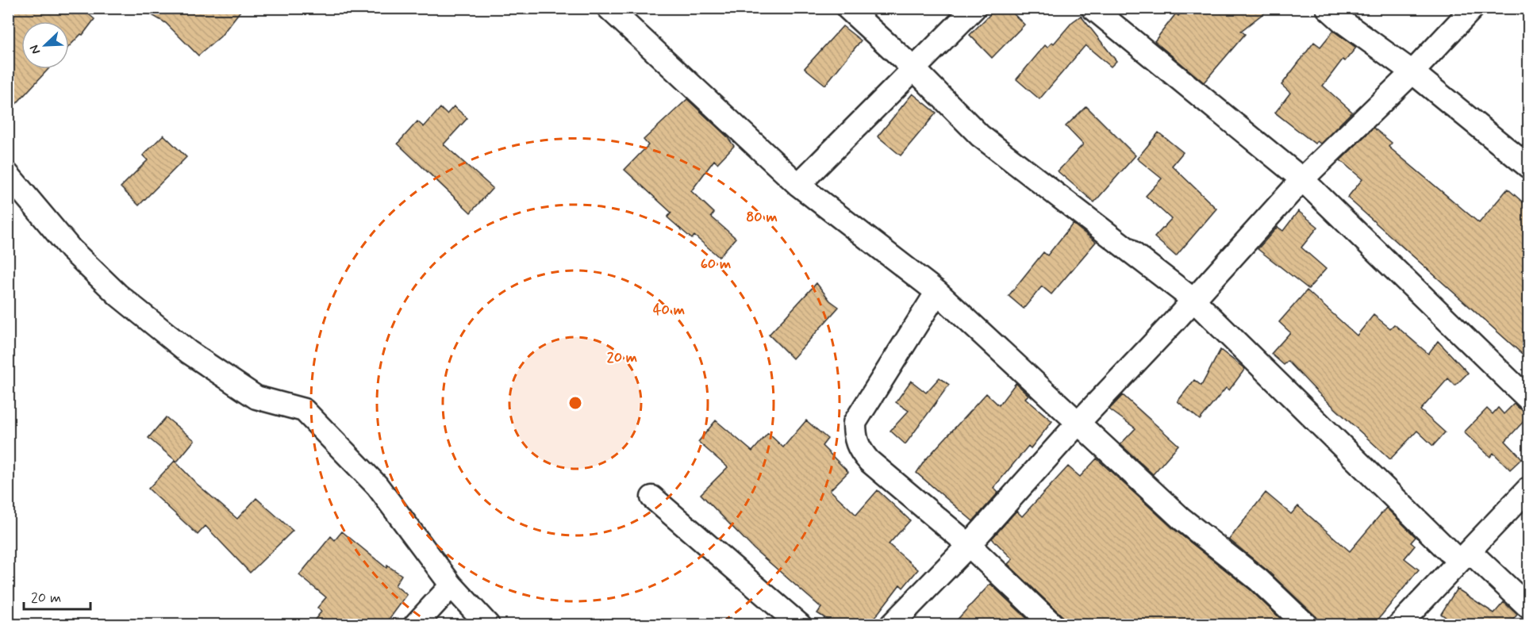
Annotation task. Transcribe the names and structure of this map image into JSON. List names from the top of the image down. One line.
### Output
{"scale_bar":"20 m","north":"bottom left","rings":["80 m","60 m","40 m","20 m"]}
